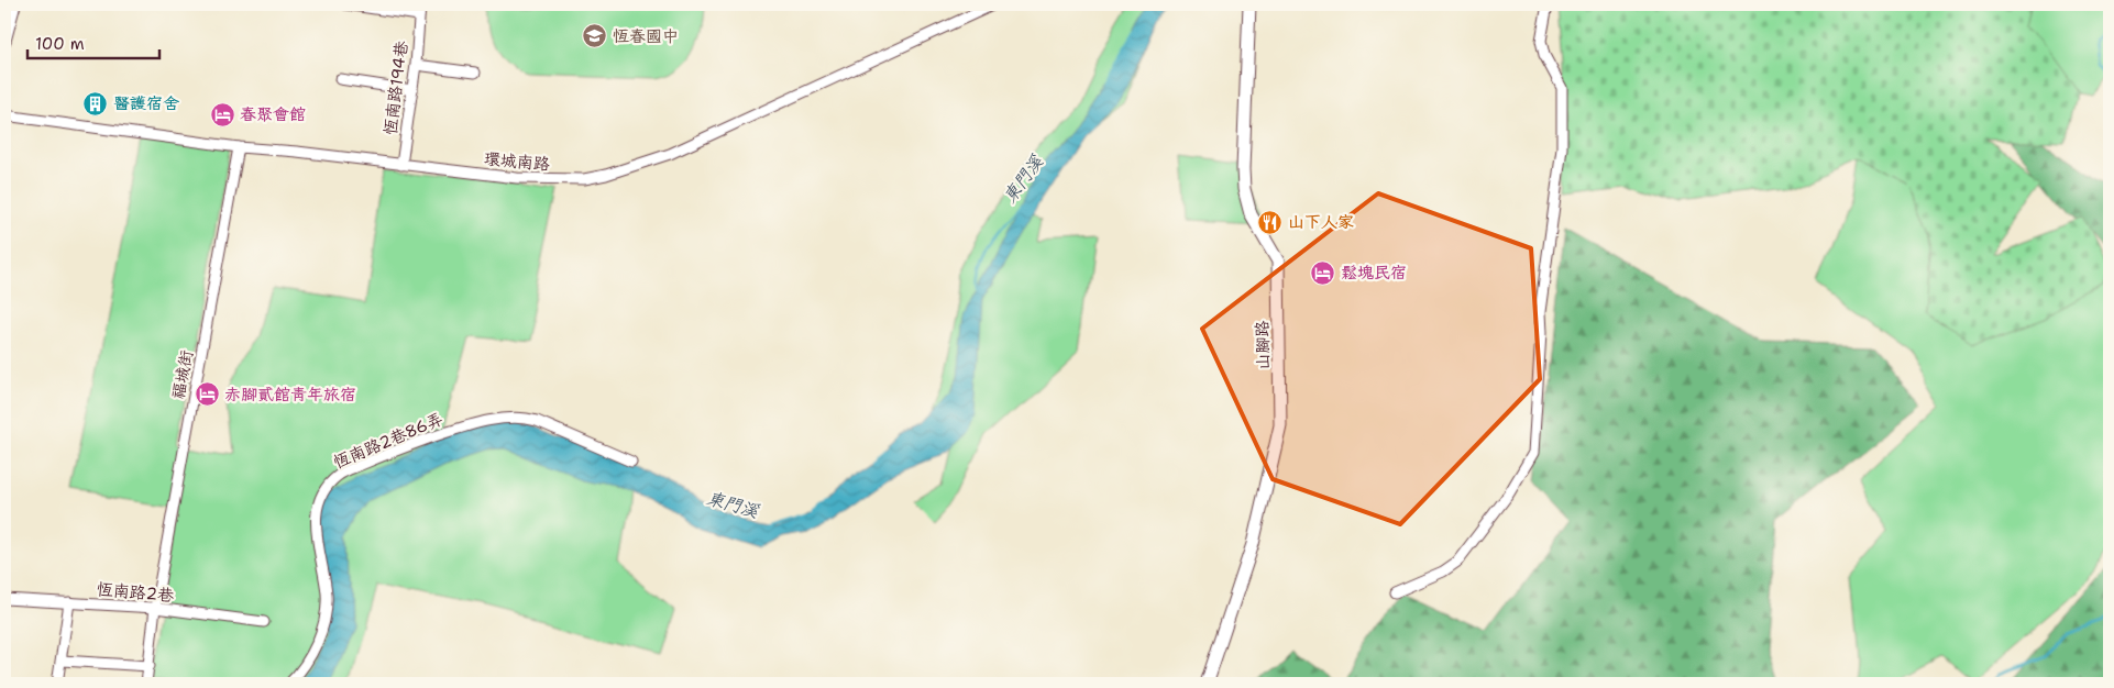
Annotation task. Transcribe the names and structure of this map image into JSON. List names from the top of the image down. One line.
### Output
{"streets":{"street":["恆南路194巷","環城南路","山腳路","福城街","恆南路2巷86弄","恆南路2巷"]},"crossings":[["恆南路194巷","環城南路"],["環城南路","福城街"],["福城街","恆南路2巷"]],"water":["東門溪"],"places":{"school or university":["恆春國中"],"building":["醫護宿舍"],"hotel":["春聚會館","鬆塊民宿","赤腳貳館青年旅宿"],"restaurant":["山下人家"]},"scale_bar":"100 m"}
